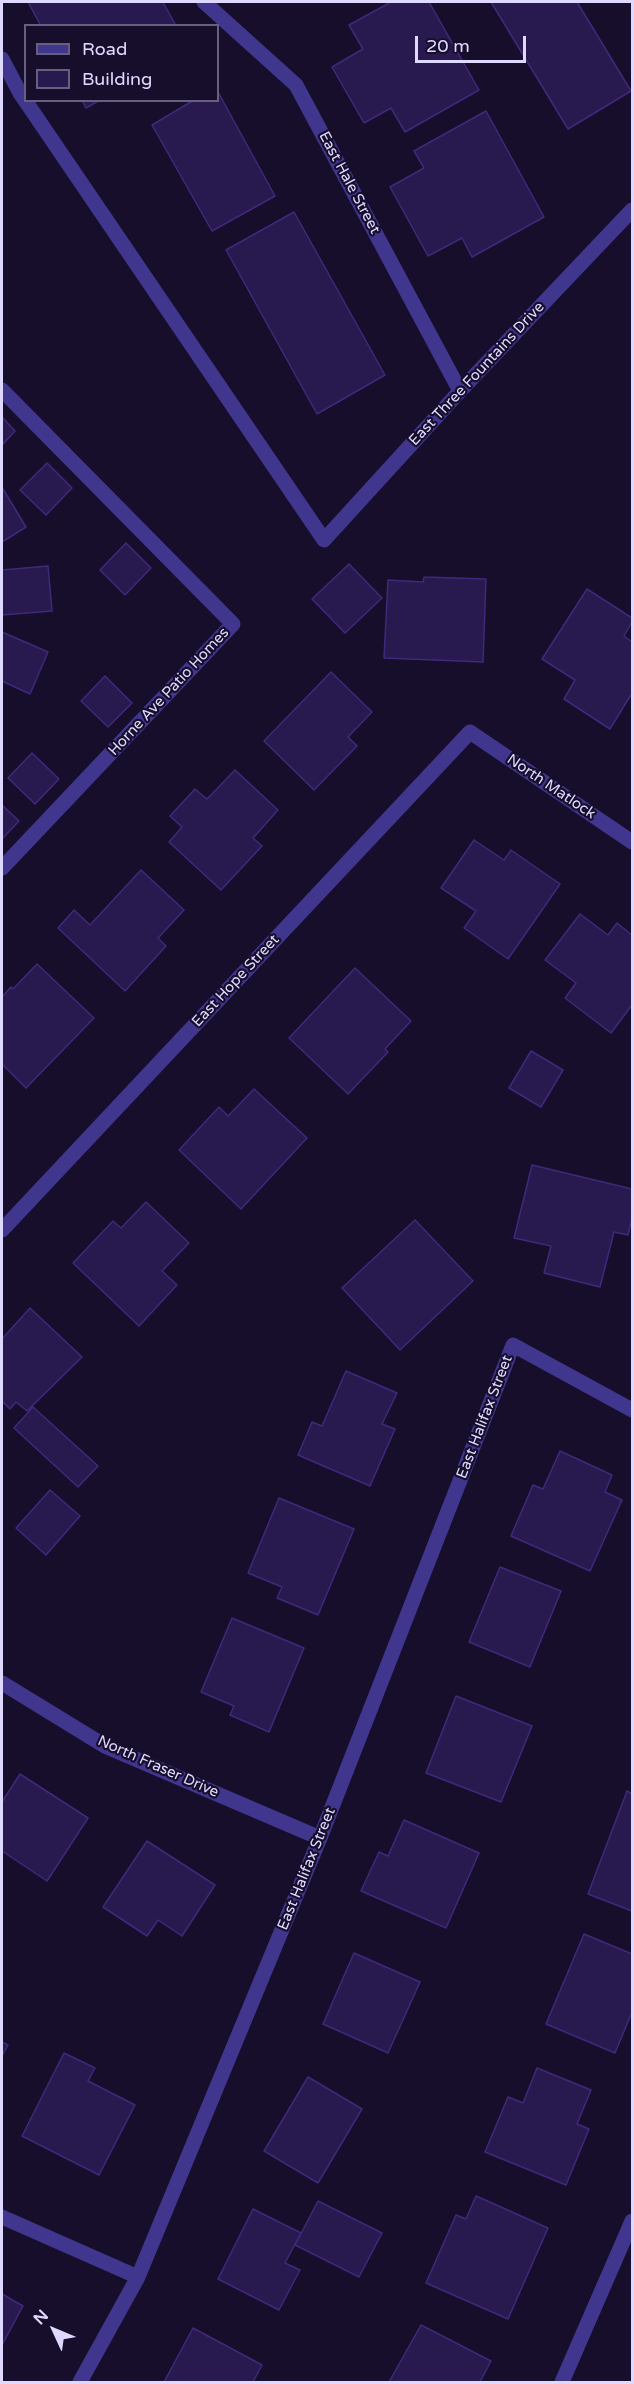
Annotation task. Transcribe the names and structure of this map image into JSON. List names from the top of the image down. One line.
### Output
{"streets":{"street":["East Hale Street","East Three Fountains Drive","Horne Ave Patio Homes","North Matlock","East Hope Street","East Halifax Street","North Fraser Drive"]},"crossings":[["East Hale Street","East Three Fountains Drive"],["North Matlock","East Hope Street"],["East Halifax Street","North Fraser Drive"]],"legend":["Road","Building"],"scale_bar":"20 m","north":"top left"}
